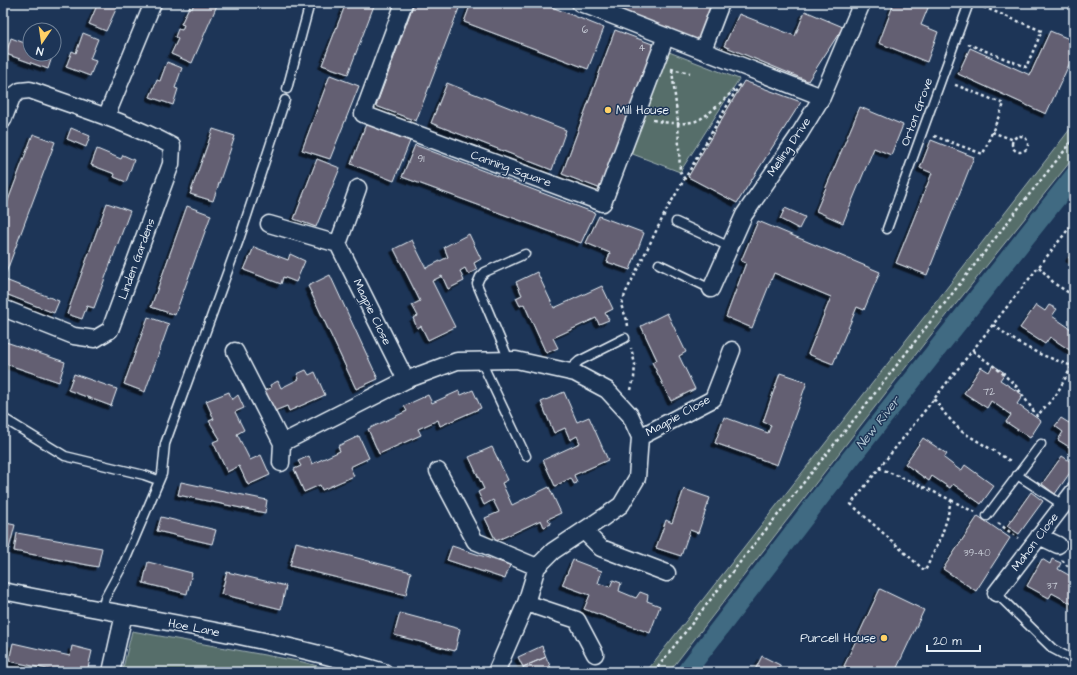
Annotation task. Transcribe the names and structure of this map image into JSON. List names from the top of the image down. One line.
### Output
{"streets":{"street":["Melling Drive","Canning Square","Linden Gardens","Magpie Close","Mahon Close","Hoe Lane"],"lane":["Orton Grove"]},"water":["New River"],"places":["Mill House","Purcell House"],"house_numbers":["6","4","91","72","39-40","37"],"scale_bar":"20 m","north":"bottom"}
